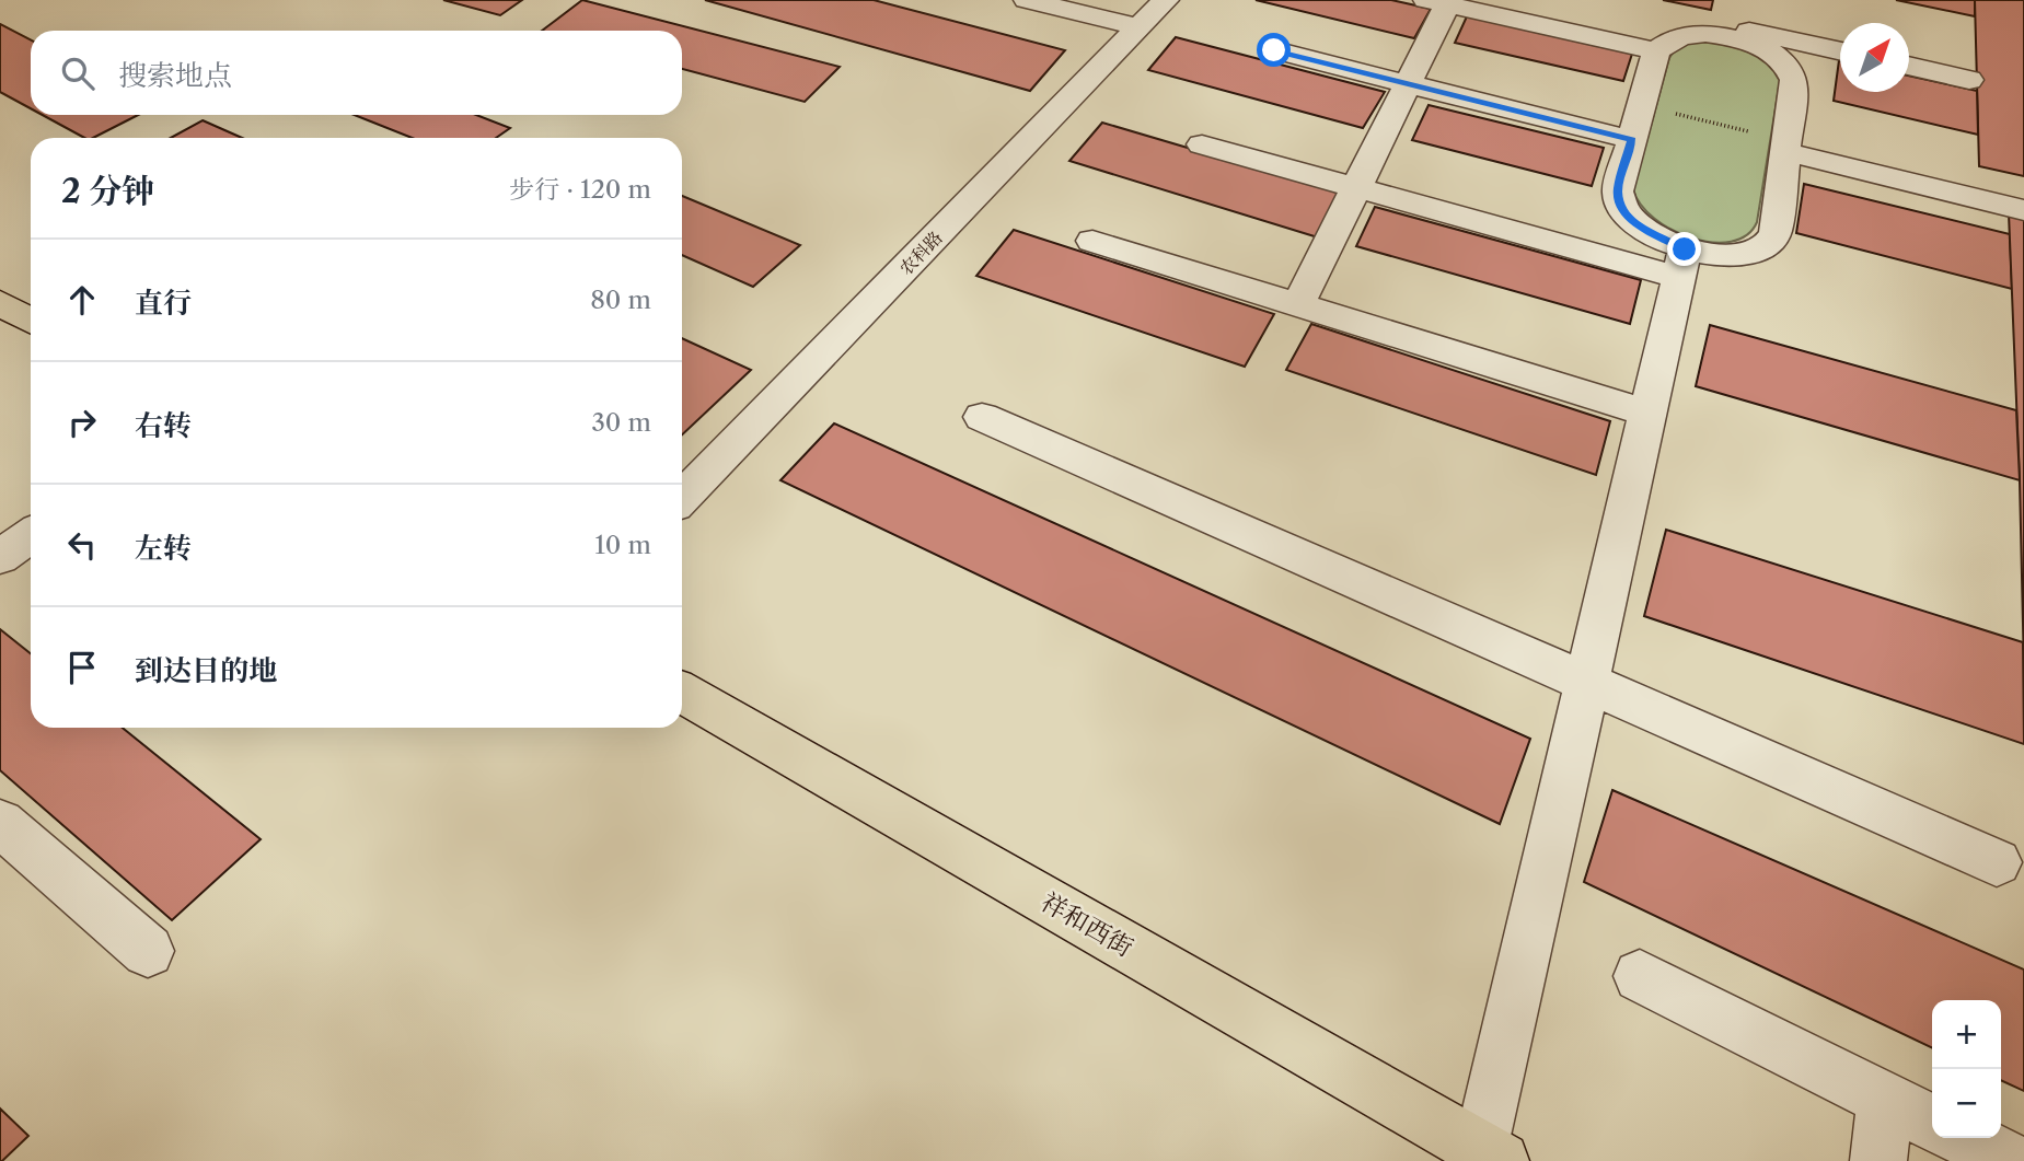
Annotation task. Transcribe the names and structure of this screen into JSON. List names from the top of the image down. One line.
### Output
{"streets":{"main road":["祥和西街"],"street":["农科路"]},"north":"top right","page":{"search":"搜索地点","heading":["2 分钟","步行 · 120 m"],"list":[["直行","80 m"],["右转","30 m"],["左转","10 m"],"到达目的地"],"map_buttons":["+","−"]}}
